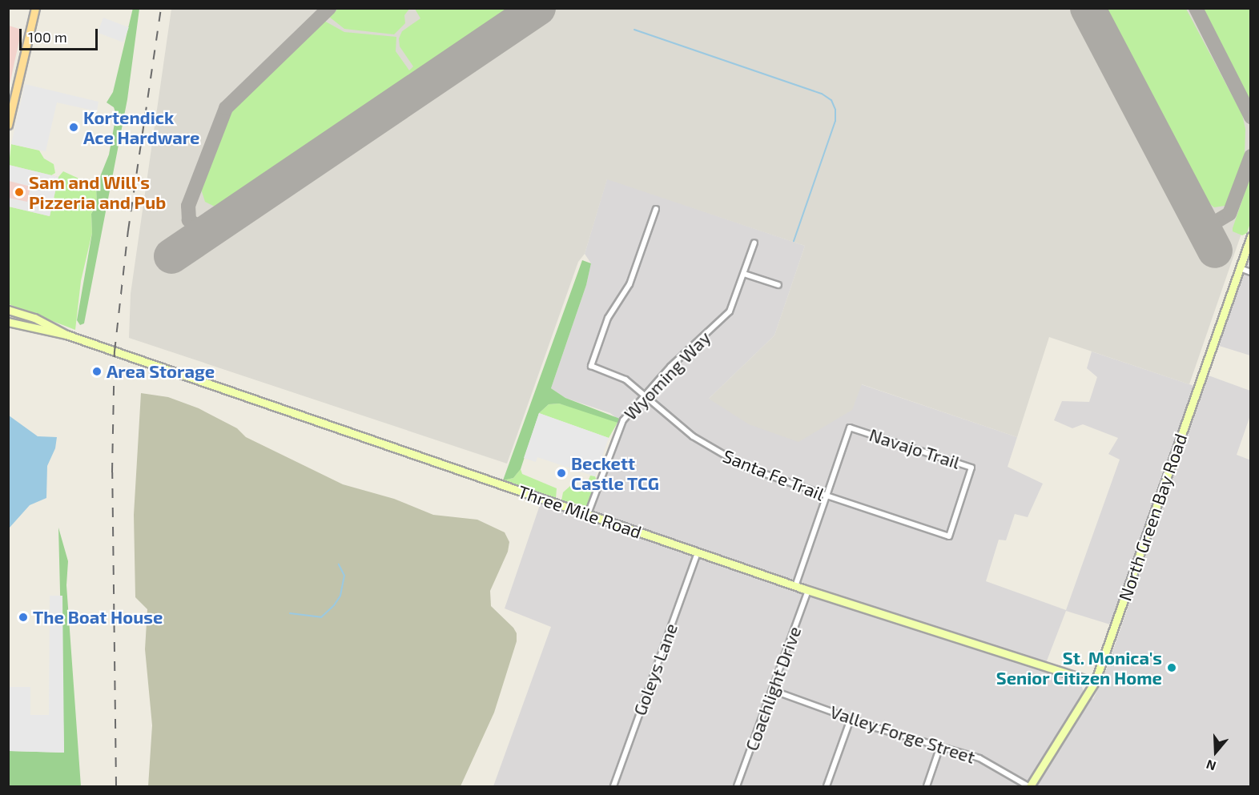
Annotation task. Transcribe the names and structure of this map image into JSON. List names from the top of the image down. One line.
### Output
{"streets":{"street":["Wyoming Way","Navajo Trail","Santa Fe Trail","Three Mile Road","North Green Bay Road","Goleys Lane","Coachlight Drive","Valley Forge Street"]},"crossings":[["Wyoming Way","Santa Fe Trail"],["Wyoming Way","Three Mile Road"],["Navajo Trail","Santa Fe Trail"],["Three Mile Road","North Green Bay Road"],["Three Mile Road","Goleys Lane"],["Three Mile Road","Coachlight Drive"],["North Green Bay Road","Valley Forge Street"],["Coachlight Drive","Valley Forge Street"]],"places":["Kortendick Ace Hardware","Sam and Will’s Pizzeria and Pub","Area Storage","Beckett Castle TCG","The Boat House","St. Monica's Senior Citizen Home"],"scale_bar":"100 m","north":"bottom"}
